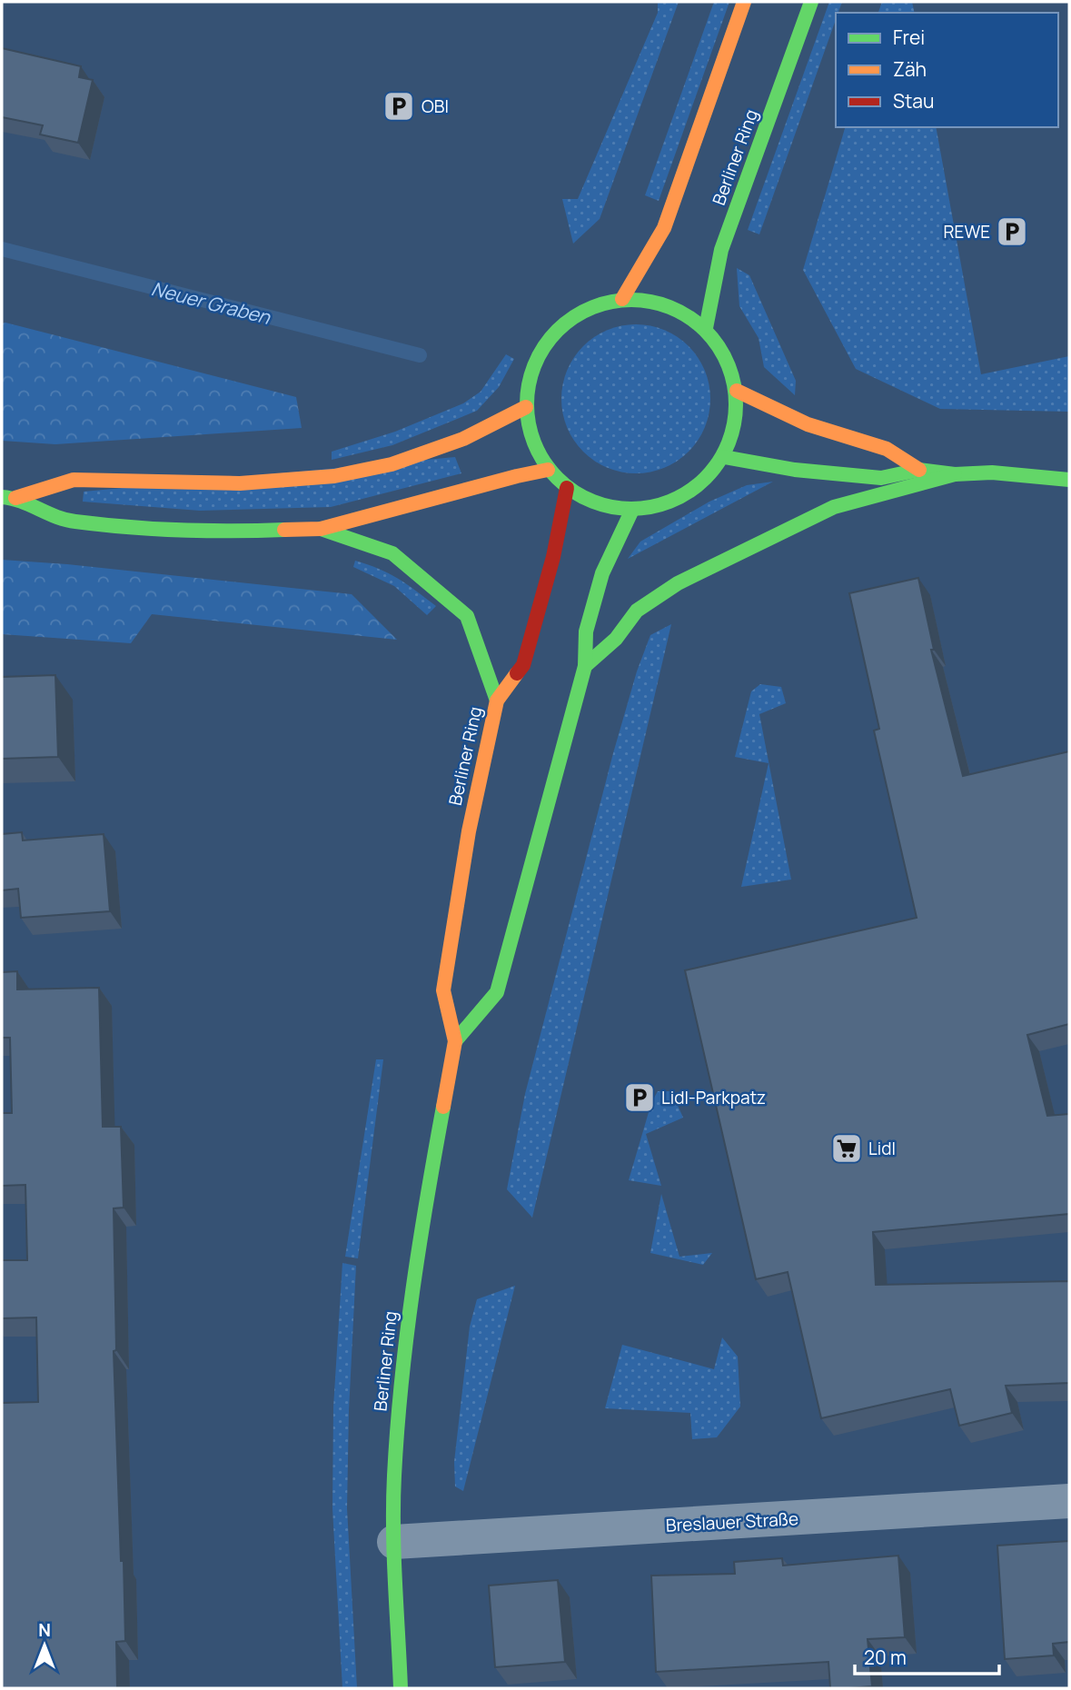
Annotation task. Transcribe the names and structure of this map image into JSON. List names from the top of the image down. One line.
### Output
{"streets":{"main road":["Berliner Ring"],"street":["Breslauer Straße"]},"crossings":[["Berliner Ring","Breslauer Straße"]],"water":["Neuer Graben"],"places":{"parking":["OBI","REWE","Lidl-Parkpatz"],"supermarket":["Lidl"]},"legend":["Frei","Zäh","Stau"],"scale_bar":"20 m","north":"top"}
